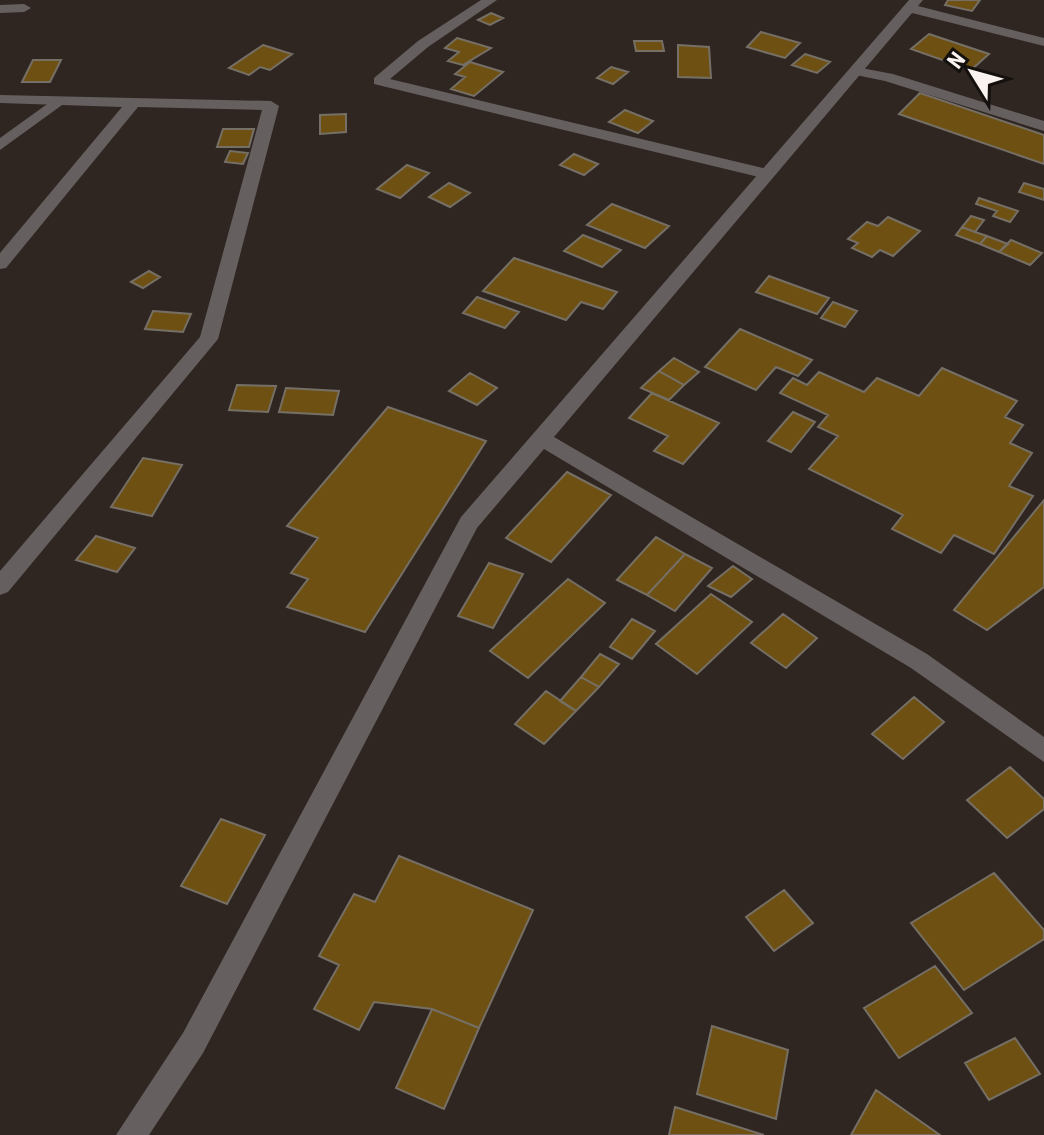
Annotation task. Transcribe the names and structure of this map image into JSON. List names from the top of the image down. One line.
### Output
{"north":"top left"}
